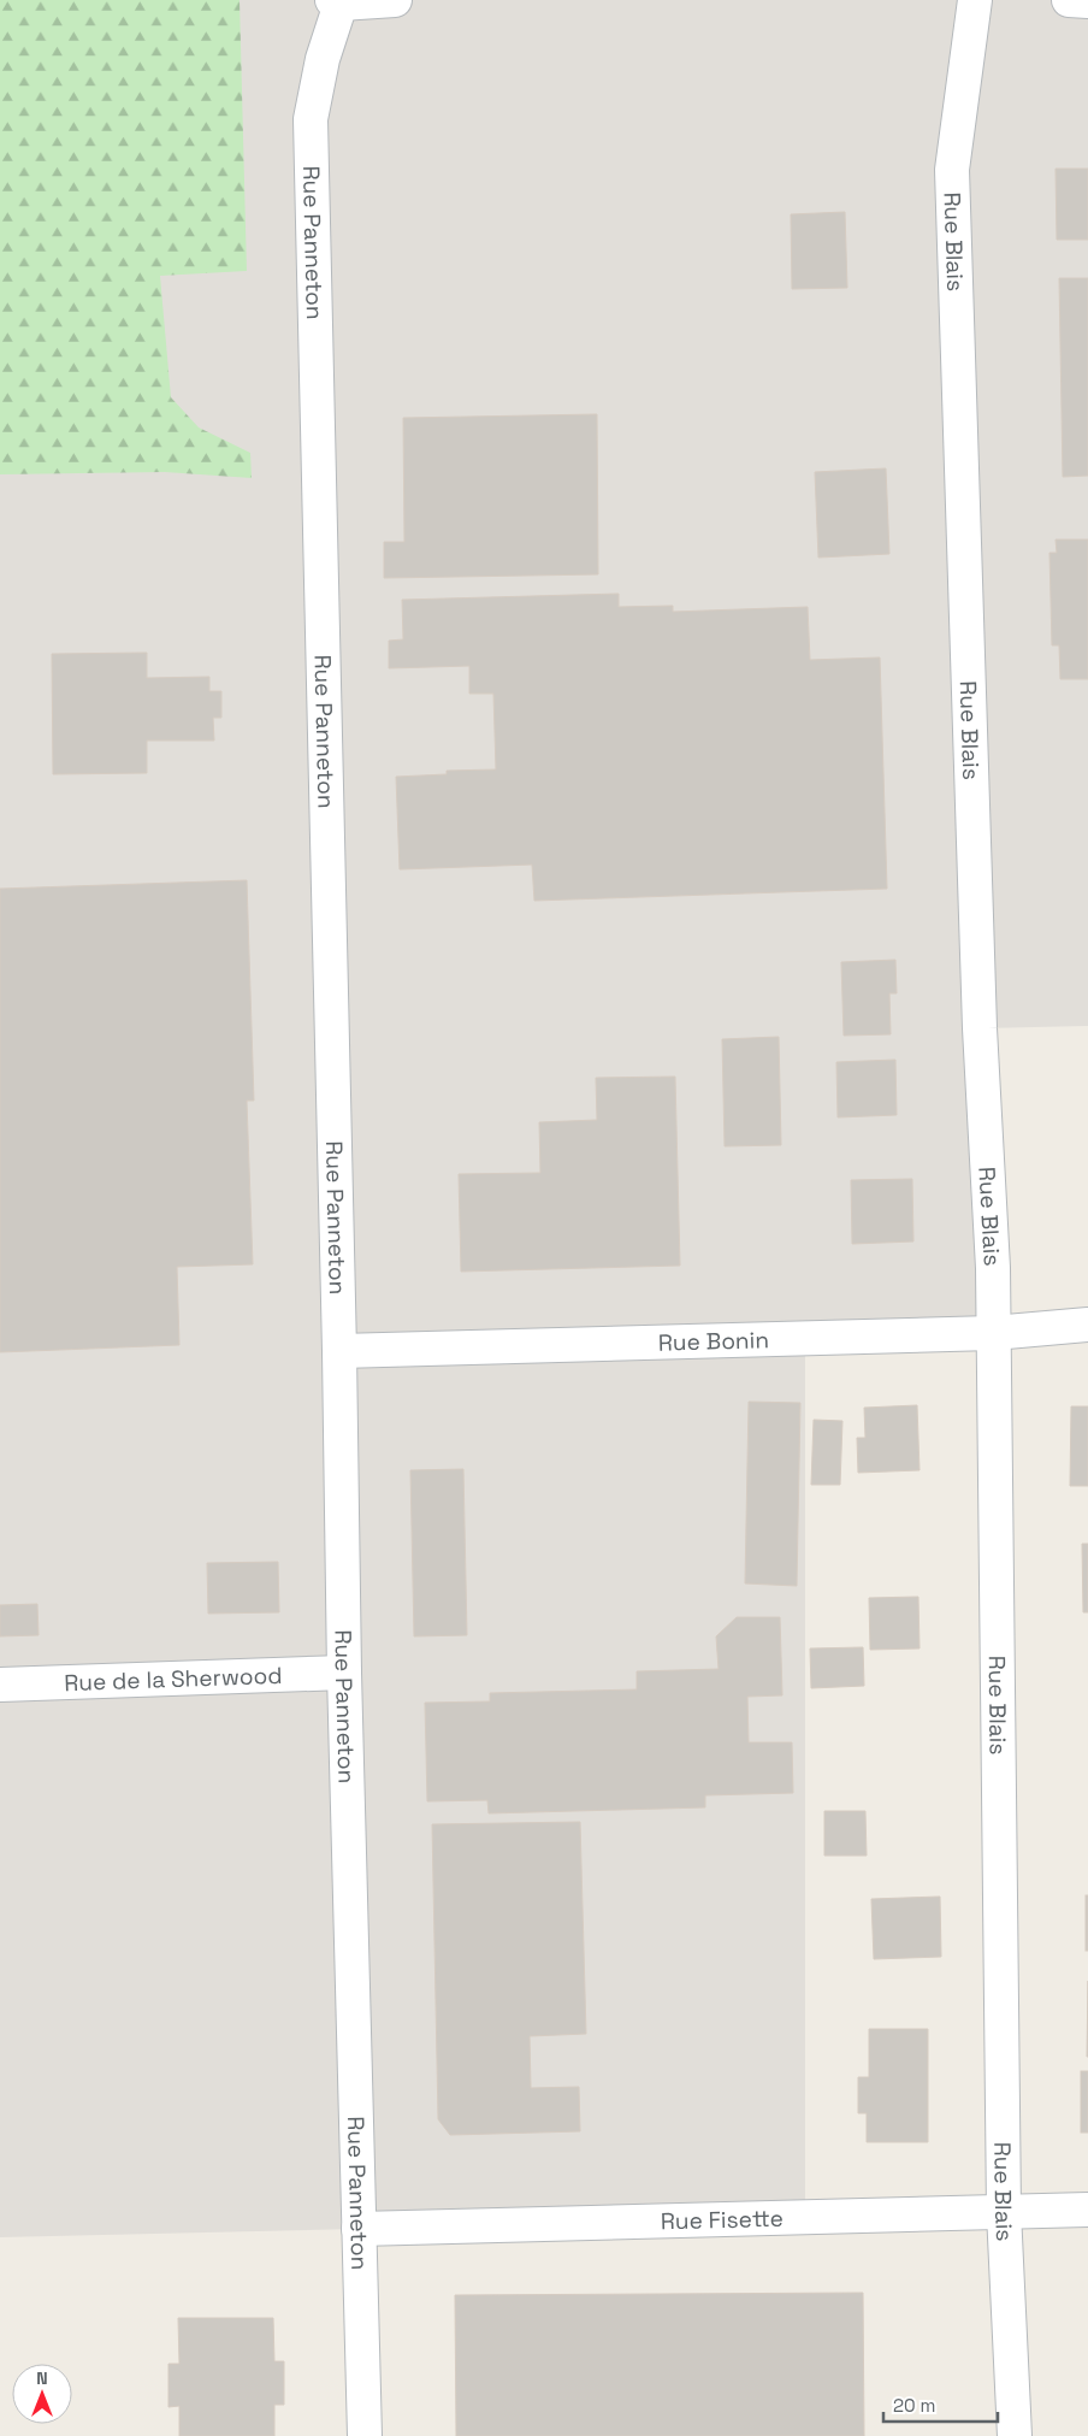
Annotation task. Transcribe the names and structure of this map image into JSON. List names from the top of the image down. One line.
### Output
{"streets":{"street":["Rue Blais","Rue Panneton","Rue Bonin","Rue de la Sherwood","Rue Fisette"]},"crossings":[["Rue Blais","Rue Bonin"],["Rue Blais","Rue Fisette"],["Rue Panneton","Rue Bonin"],["Rue Panneton","Rue de la Sherwood"],["Rue Panneton","Rue Fisette"]],"scale_bar":"20 m","north":"top"}
